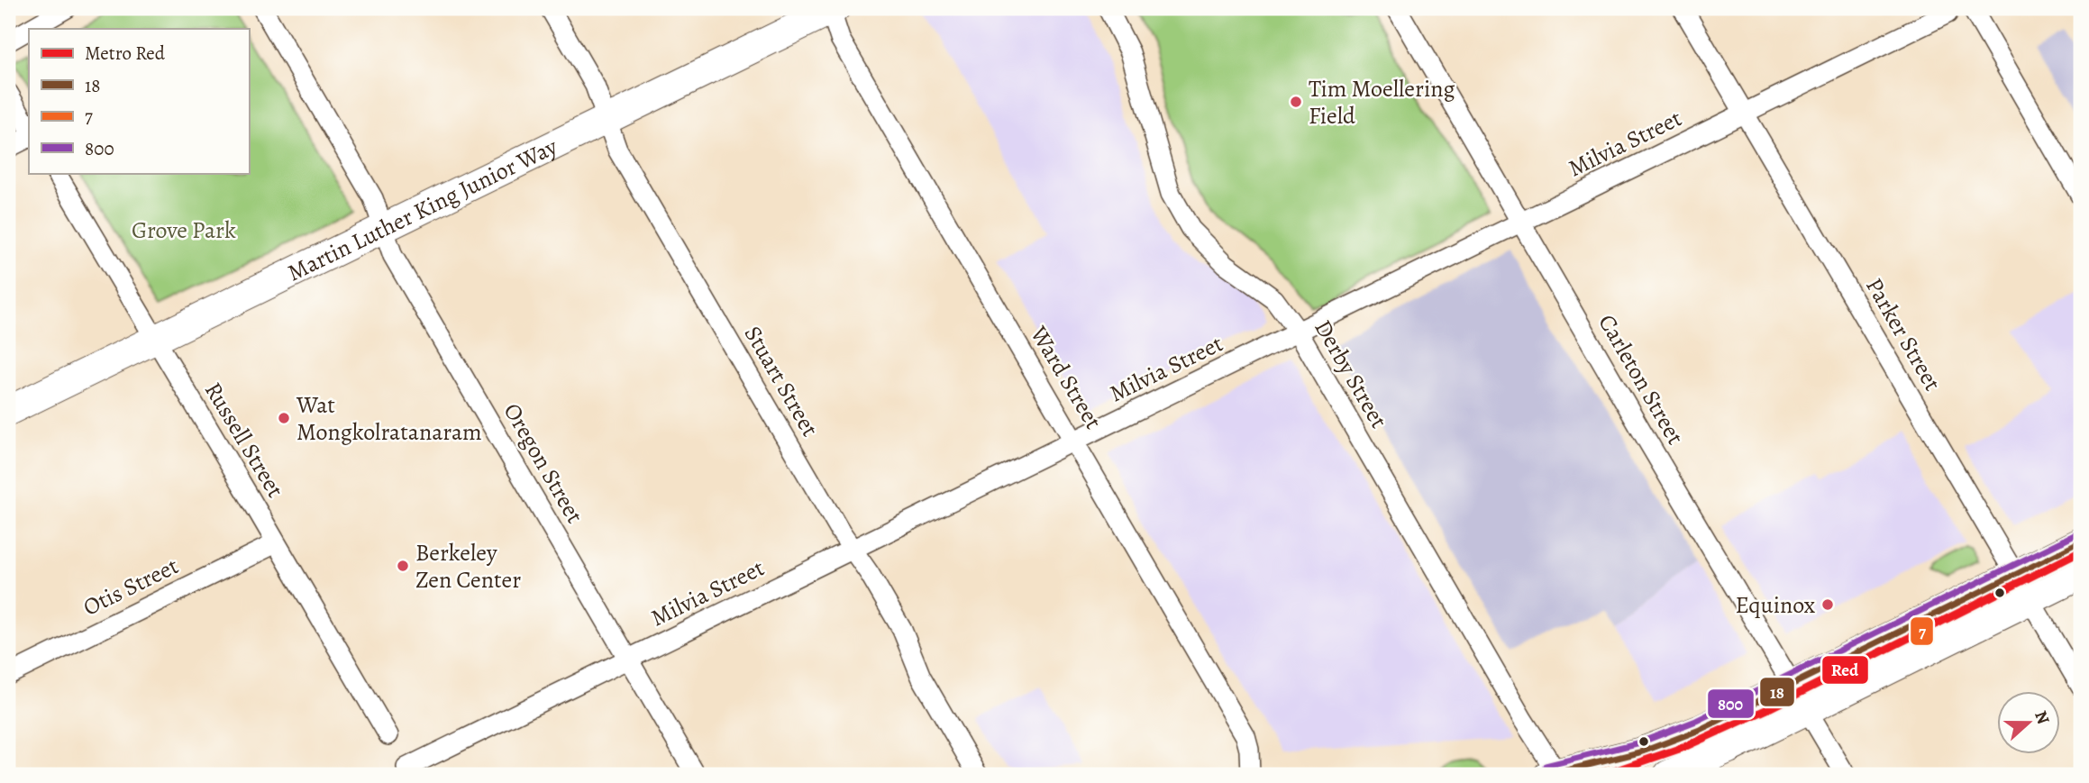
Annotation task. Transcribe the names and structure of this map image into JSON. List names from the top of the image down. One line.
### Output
{"streets":{"main road":["Martin Luther King Junior Way"],"street":["Milvia Street","Parker Street","Derby Street","Ward Street","Carleton Street","Stuart Street","Russell Street","Oregon Street","Otis Street"]},"crossings":[["Milvia Street","Parker Street"],["Milvia Street","Derby Street"],["Milvia Street","Ward Street"],["Milvia Street","Carleton Street"],["Milvia Street","Stuart Street"],["Milvia Street","Oregon Street"],["Martin Luther King Junior Way","Ward Street"],["Martin Luther King Junior Way","Stuart Street"],["Martin Luther King Junior Way","Russell Street"],["Martin Luther King Junior Way","Oregon Street"],["Russell Street","Otis Street"]],"parks":["Grove Park"],"places":["Tim Moellering Field","Wat Mongkolratanaram","Berkeley Zen Center","Equinox"],"lines":["transit line 800","transit line 18","metro line Red","transit line 7"],"legend":["Metro Red","18","7","800"],"north":"right"}
